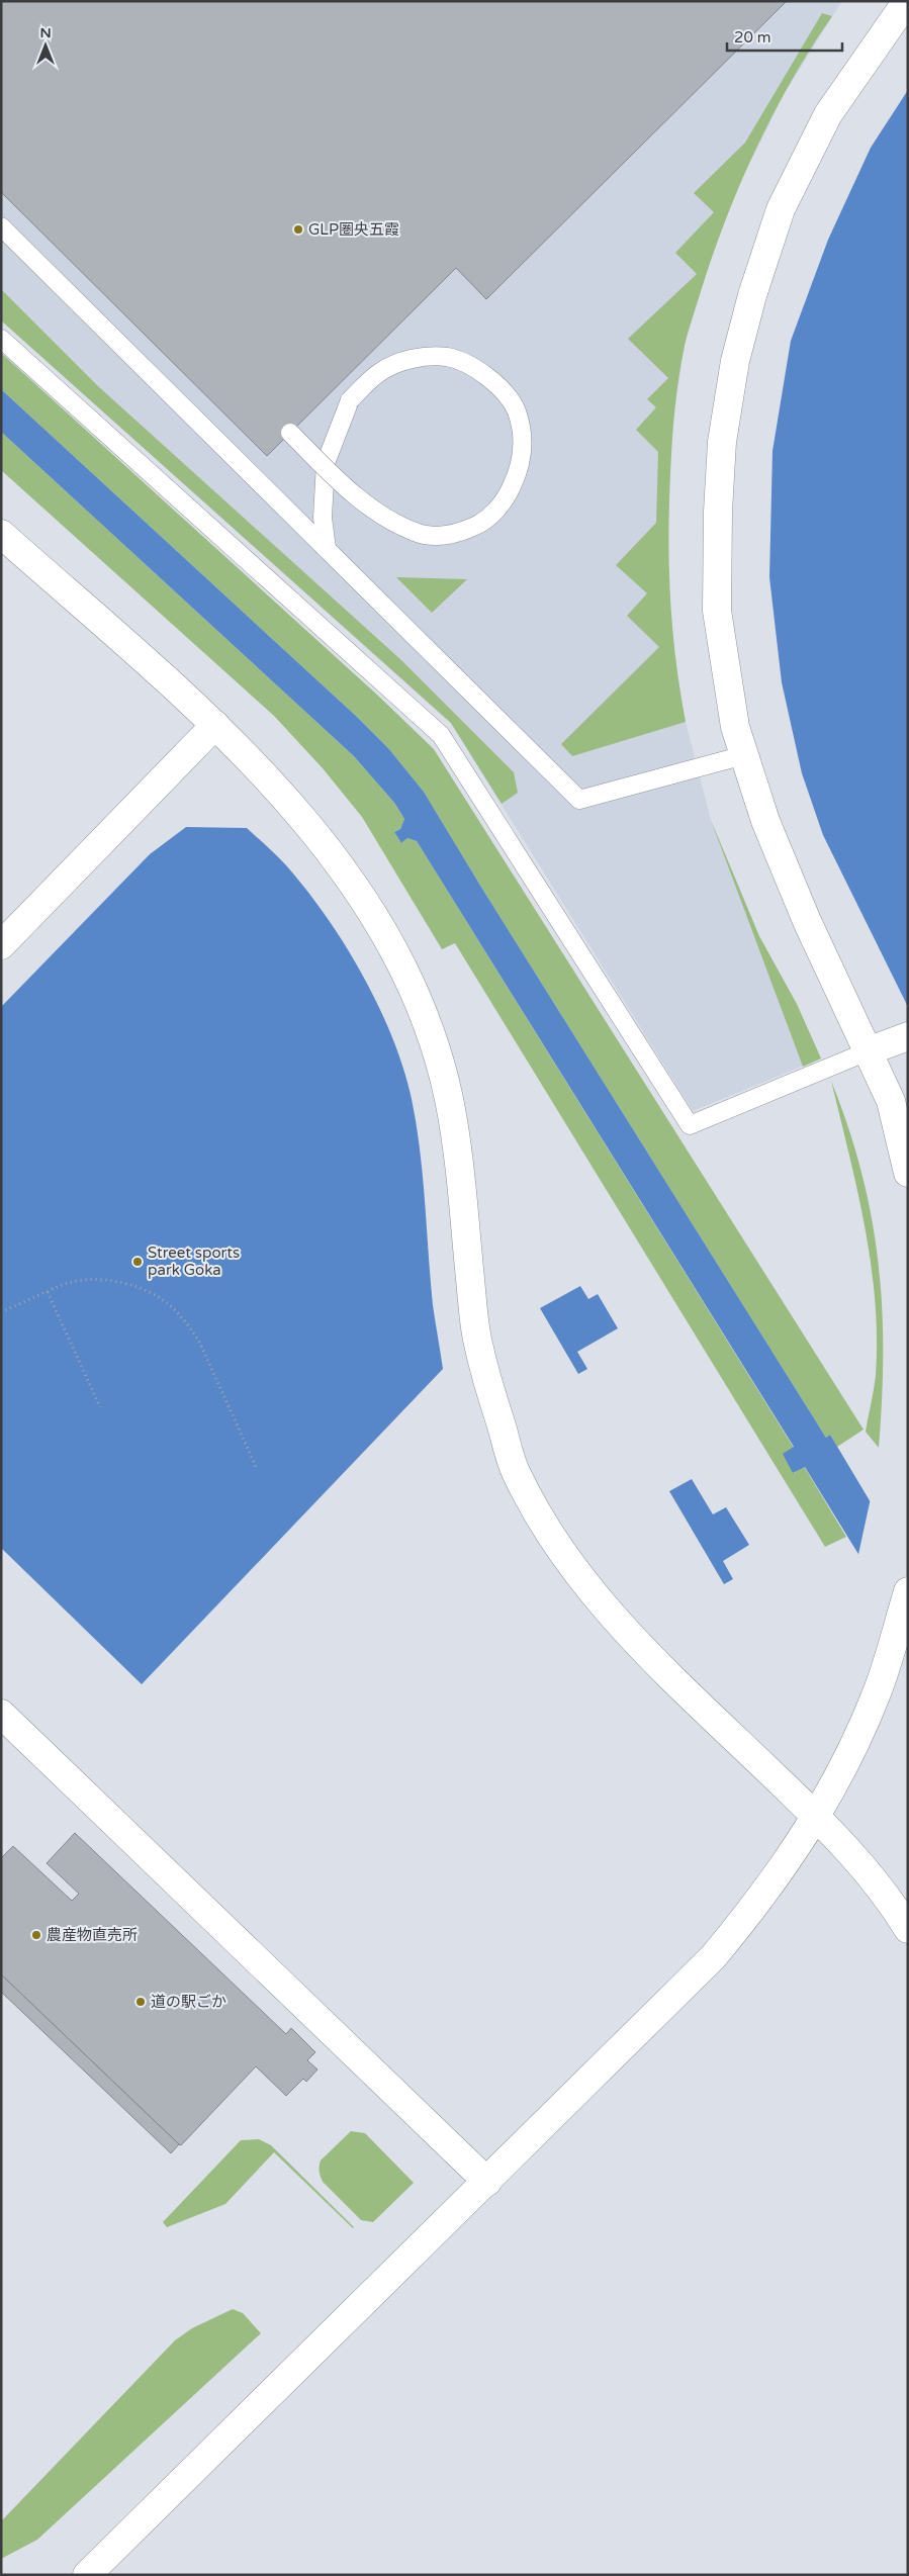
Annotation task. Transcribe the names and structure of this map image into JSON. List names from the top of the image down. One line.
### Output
{"places":["GLP圏央五霞","Street sports park Goka","農産物直売所","道の駅ごか"],"scale_bar":"20 m","north":"top"}
